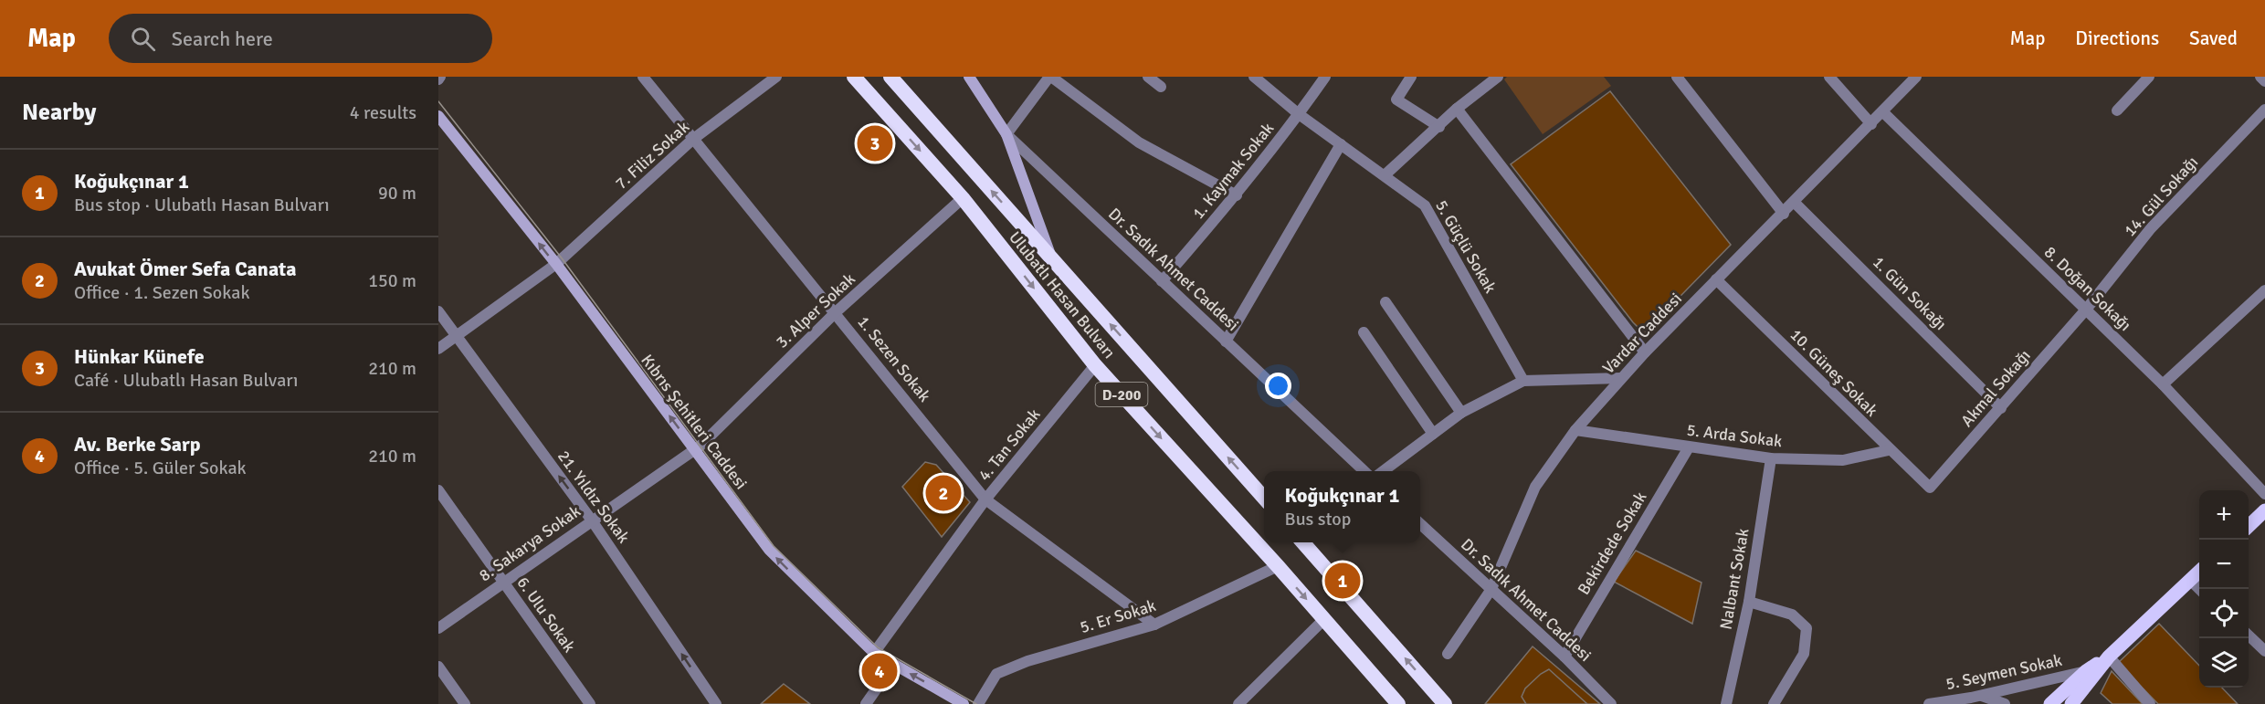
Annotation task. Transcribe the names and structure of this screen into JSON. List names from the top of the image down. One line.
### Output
{"streets":{"highway":["Ulubatlı Hasan Bulvarı","D-200"],"main road":["Dr. Sadık Ahmet Caddesi","Kıbrıs Şehitleri Caddesi"],"street":["7. Filiz Sokak","1. Kaymak Sokak","14. Gül Sokağı","5. Güçlü Sokak","8. Doğan Sokağı","1. Gün Sokağı","3. Alper Sokak","Vardar Caddesi","1. Sezen Sokak","10. Güneş Sokak","Akmal Sokağı","5. Arda Sokak","4. Tan Sokak","21. Yıldız Sokak","8. Sakarya Sokak","Bekirdede Sokak","Nalbant Sokak","6. Ulu Sokak","5. Er Sokak","5. Seymen Sokak"]},"crossings":[["7. Filiz Sokak","1. Sezen Sokak"],["7. Filiz Sokak","Kıbrıs Şehitleri Caddesi"],["7. Filiz Sokak","21. Yıldız Sokak"],["1. Kaymak Sokak","5. Güçlü Sokak"],["1. Kaymak Sokak","Dr. Sadık Ahmet Caddesi"],["14. Gül Sokağı","8. Doğan Sokağı"],["14. Gül Sokağı","Akmal Sokağı"],["Dr. Sadık Ahmet Caddesi","Vardar Caddesi"],["Dr. Sadık Ahmet Caddesi","Bekirdede Sokak"],["8. Doğan Sokağı","Vardar Caddesi"],["8. Doğan Sokağı","Akmal Sokağı"],["1. Gün Sokağı","Vardar Caddesi"],["1. Gün Sokağı","Akmal Sokağı"],["Ulubatlı Hasan Bulvarı","3. Alper Sokak"],["Ulubatlı Hasan Bulvarı","4. Tan Sokak"],["Ulubatlı Hasan Bulvarı","5. Er Sokak"],["3. Alper Sokak","1. Sezen Sokak"],["3. Alper Sokak","Kıbrıs Şehitleri Caddesi"],["3. Alper Sokak","8. Sakarya Sokak"],["Vardar Caddesi","10. Güneş Sokak"],["Vardar Caddesi","5. Arda Sokak"],["1. Sezen Sokak","4. Tan Sokak"],["1. Sezen Sokak","5. Er Sokak"],["10. Güneş Sokak","Akmal Sokağı"],["10. Güneş Sokak","5. Arda Sokak"],["Kıbrıs Şehitleri Caddesi","4. Tan Sokak"],["Kıbrıs Şehitleri Caddesi","8. Sakarya Sokak"],["5. Arda Sokak","Bekirdede Sokak"],["5. Arda Sokak","Nalbant Sokak"],["21. Yıldız Sokak","8. Sakarya Sokak"],["8. Sakarya Sokak","6. Ulu Sokak"]],"one_way":["Kıbrıs Şehitleri Caddesi","21. Yıldız Sokak"],"page":{"header":"Map","search":"Search here","nav":["Map","Directions","Saved"],"heading":["Nearby","4 results"],"pins":["3","2","1","4"],"list":[{"mark":"1","name":"Koğukçınar 1","note":"Bus stop · Ulubatlı Hasan Bulvarı","value":"90 m"},{"mark":"2","name":"Avukat Ömer Sefa Canata","note":"Office · 1. Sezen Sokak","value":"150 m"},{"mark":"3","name":"Hünkar Künefe","note":"Café · Ulubatlı Hasan Bulvarı","value":"210 m"},{"mark":"4","name":"Av. Berke Sarp","note":"Office · 5. Güler Sokak","value":"210 m"}],"popup":["Koğukçınar 1","Bus stop"],"map_buttons":["+","−"]}}
